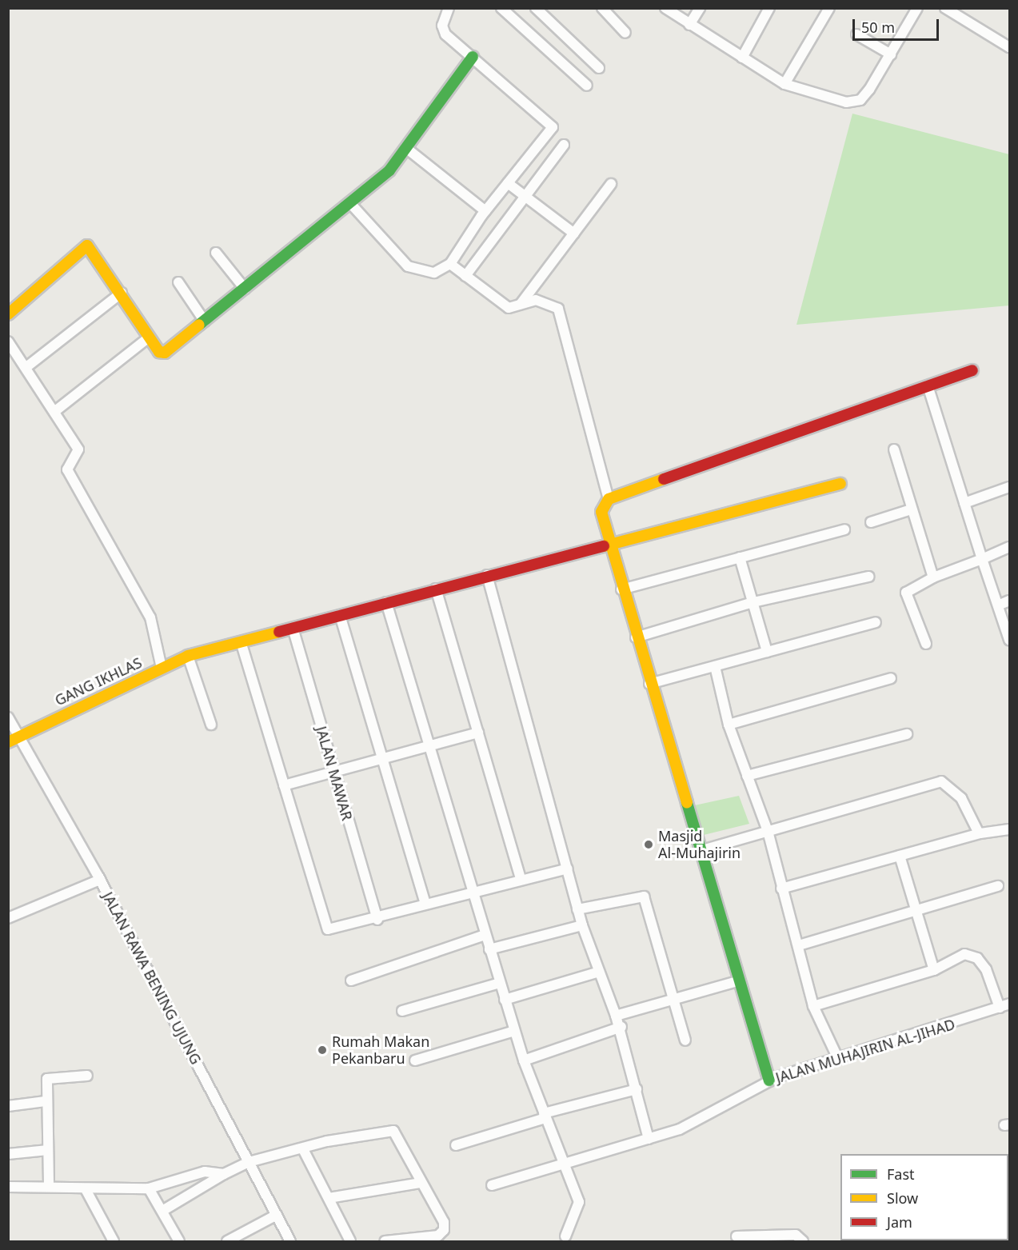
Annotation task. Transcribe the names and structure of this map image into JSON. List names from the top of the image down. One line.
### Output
{"streets":{"street":["GANG IKHLAS","JALAN MAWAR","JALAN RAWA BENING UJUNG","JALAN MUHAJIRIN AL-JIHAD"]},"crossings":[["GANG IKHLAS","JALAN MAWAR"],["GANG IKHLAS","JALAN RAWA BENING UJUNG"]],"places":["Masjid Al-Muhajirin","Rumah Makan Pekanbaru"],"legend":["Fast","Slow","Jam"],"scale_bar":"50 m"}
